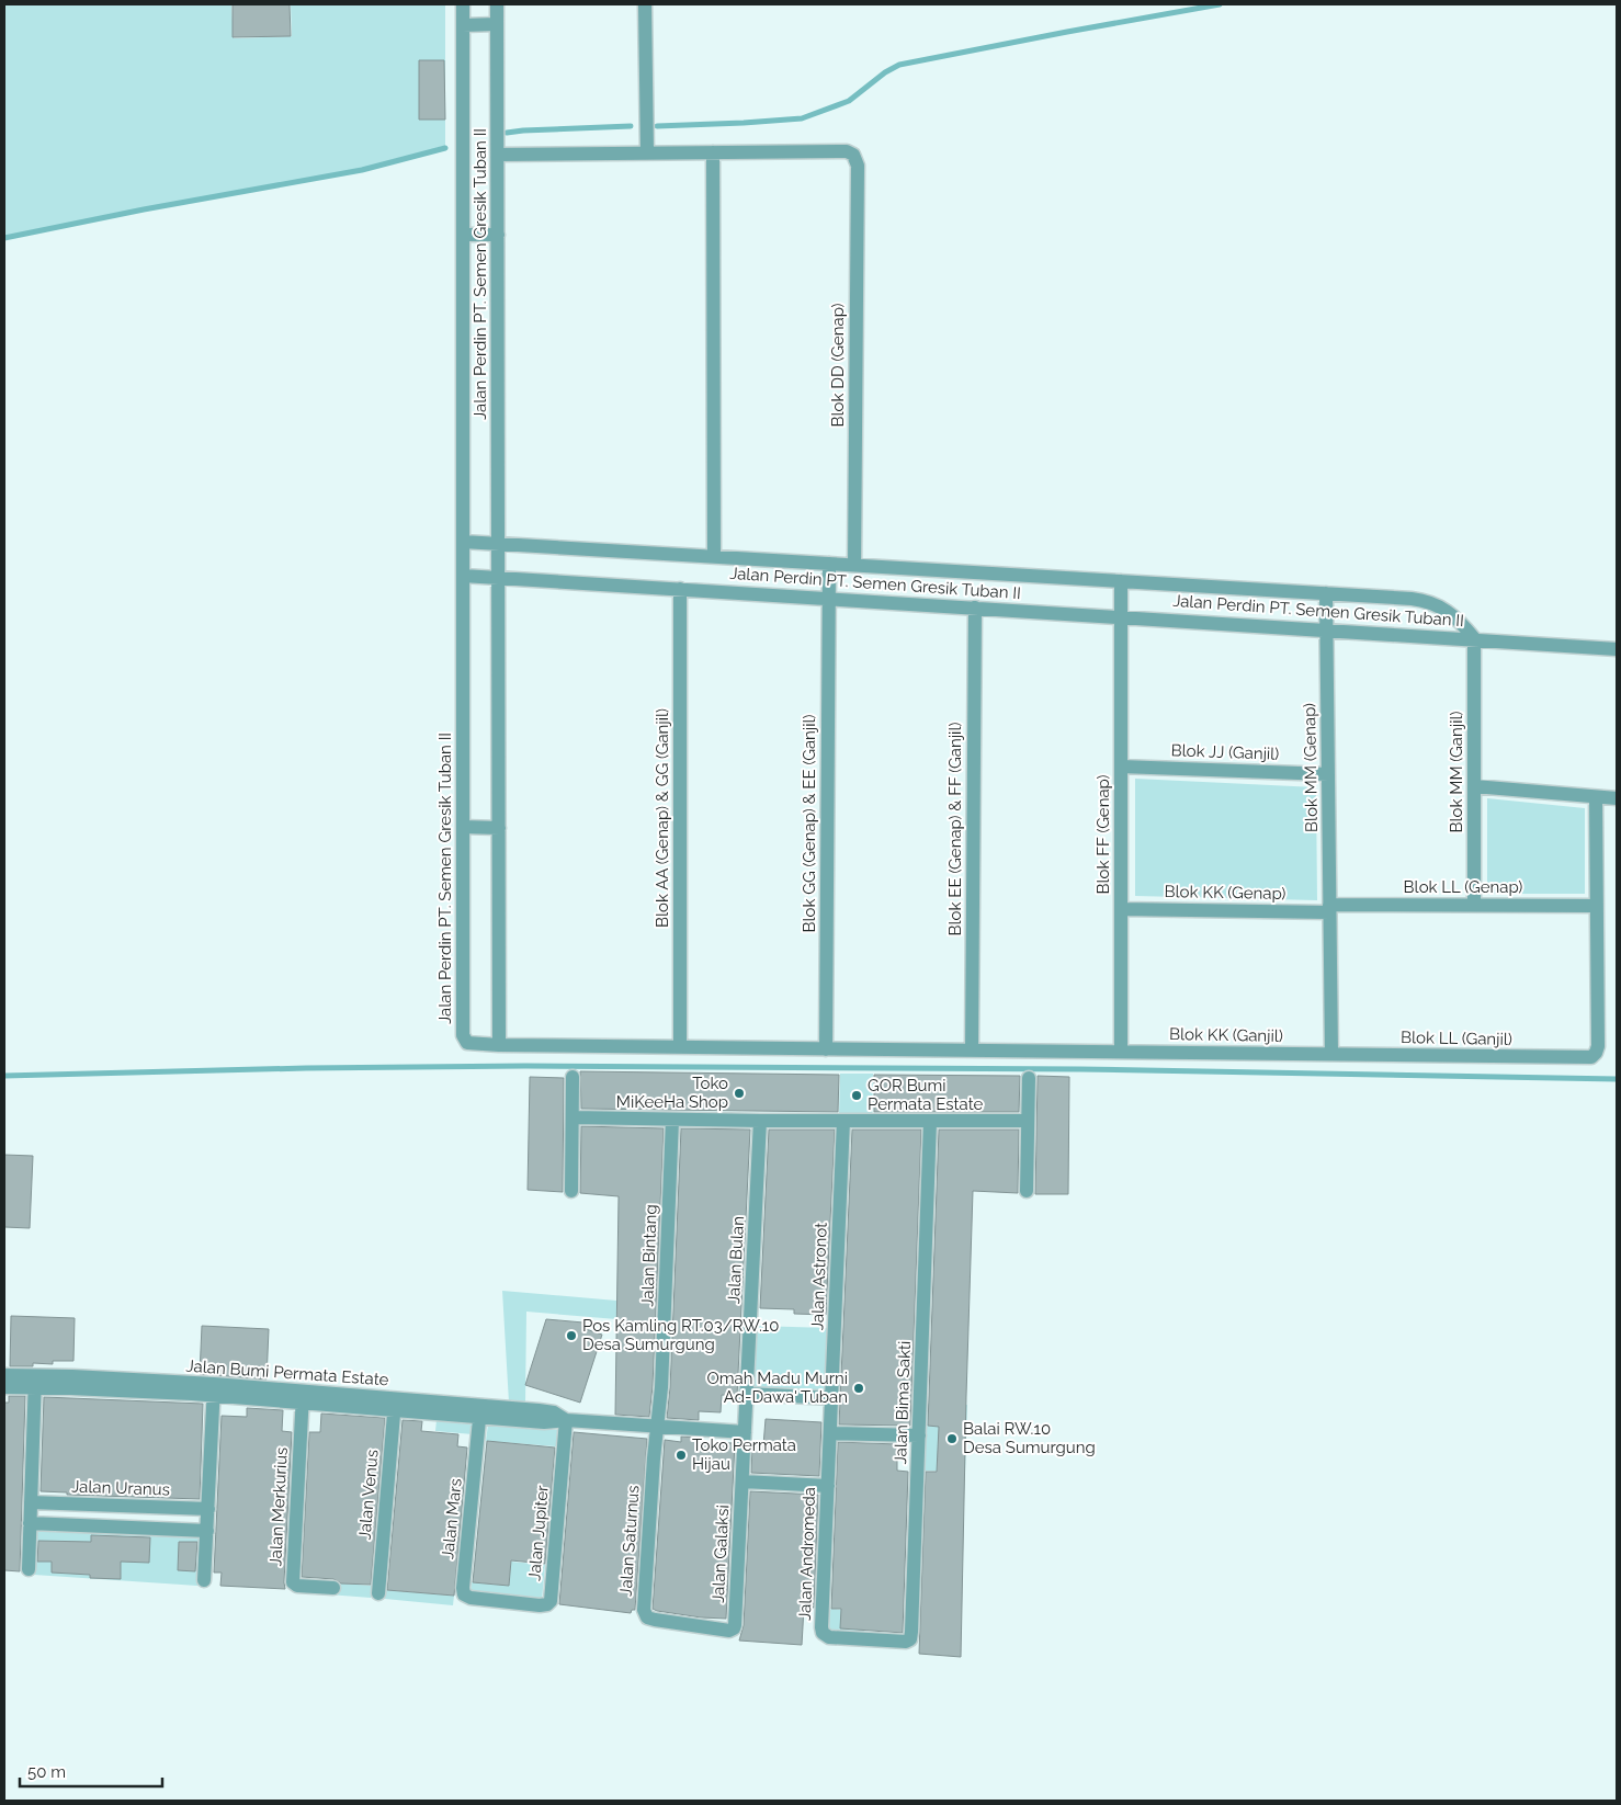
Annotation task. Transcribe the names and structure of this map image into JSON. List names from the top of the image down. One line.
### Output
{"streets":{"street":["Jalan Perdin PT. Semen Gresik Tuban II","Blok DD (Genap)","Blok JJ (Ganjil)","Blok MM (Genap)","Blok MM (Ganjil)","Blok AA (Genap) & GG (Ganjil)","Blok GG (Genap) & EE (Ganjil)","Blok EE (Genap) & FF (Ganjil)","Blok FF (Genap)","Blok LL (Genap)","Blok KK (Genap)","Blok KK (Ganjil)","Blok LL (Ganjil)","Jalan Bintang","Jalan Bulan","Jalan Astronot","Jalan Bumi Permata Estate","Jalan Bima Sakti","Jalan Uranus","Jalan Venus","Jalan Merkurius","Jalan Mars","Jalan Jupiter","Jalan Saturnus","Jalan Galaksi","Jalan Andromeda"]},"crossings":[["Jalan Perdin PT. Semen Gresik Tuban II","Blok DD (Genap)"],["Jalan Perdin PT. Semen Gresik Tuban II","Blok MM (Genap)"],["Jalan Perdin PT. Semen Gresik Tuban II","Blok MM (Ganjil)"],["Jalan Perdin PT. Semen Gresik Tuban II","Blok AA (Genap) & GG (Ganjil)"],["Jalan Perdin PT. Semen Gresik Tuban II","Blok GG (Genap) & EE (Ganjil)"],["Jalan Perdin PT. Semen Gresik Tuban II","Blok EE (Genap) & FF (Ganjil)"],["Jalan Perdin PT. Semen Gresik Tuban II","Blok FF (Genap)"],["Jalan Perdin PT. Semen Gresik Tuban II","Blok KK (Ganjil)"],["Blok JJ (Ganjil)","Blok MM (Genap)"],["Blok JJ (Ganjil)","Blok FF (Genap)"],["Blok MM (Genap)","Blok LL (Genap)"],["Blok MM (Genap)","Blok KK (Genap)"],["Blok MM (Genap)","Blok KK (Ganjil)"],["Blok MM (Genap)","Blok LL (Ganjil)"],["Blok MM (Ganjil)","Blok LL (Genap)"],["Blok AA (Genap) & GG (Ganjil)","Blok KK (Ganjil)"],["Blok GG (Genap) & EE (Ganjil)","Blok KK (Ganjil)"],["Blok EE (Genap) & FF (Ganjil)","Blok KK (Ganjil)"],["Blok FF (Genap)","Blok KK (Genap)"],["Blok FF (Genap)","Blok KK (Ganjil)"],["Blok LL (Genap)","Blok KK (Genap)"],["Blok LL (Genap)","Blok LL (Ganjil)"],["Blok KK (Ganjil)","Blok LL (Ganjil)"],["Jalan Bintang","Jalan Bumi Permata Estate"],["Jalan Bintang","Jalan Saturnus"],["Jalan Bulan","Jalan Bumi Permata Estate"],["Jalan Bulan","Jalan Galaksi"],["Jalan Astronot","Jalan Andromeda"],["Jalan Bumi Permata Estate","Jalan Venus"],["Jalan Bumi Permata Estate","Jalan Merkurius"],["Jalan Bumi Permata Estate","Jalan Mars"],["Jalan Bumi Permata Estate","Jalan Jupiter"],["Jalan Bumi Permata Estate","Jalan Saturnus"],["Jalan Bumi Permata Estate","Jalan Galaksi"],["Jalan Bima Sakti","Jalan Andromeda"],["Jalan Mars","Jalan Jupiter"],["Jalan Saturnus","Jalan Galaksi"]],"places":["Toko MiKeeHa Shop","GOR Bumi Permata Estate","Pos Kamling RT.03/RW.10 Desa Sumurgung","Omah Madu Murni Ad-Dawa' Tuban","Balai RW.10 Desa Sumurgung","Toko Permata Hijau"],"scale_bar":"50 m"}
